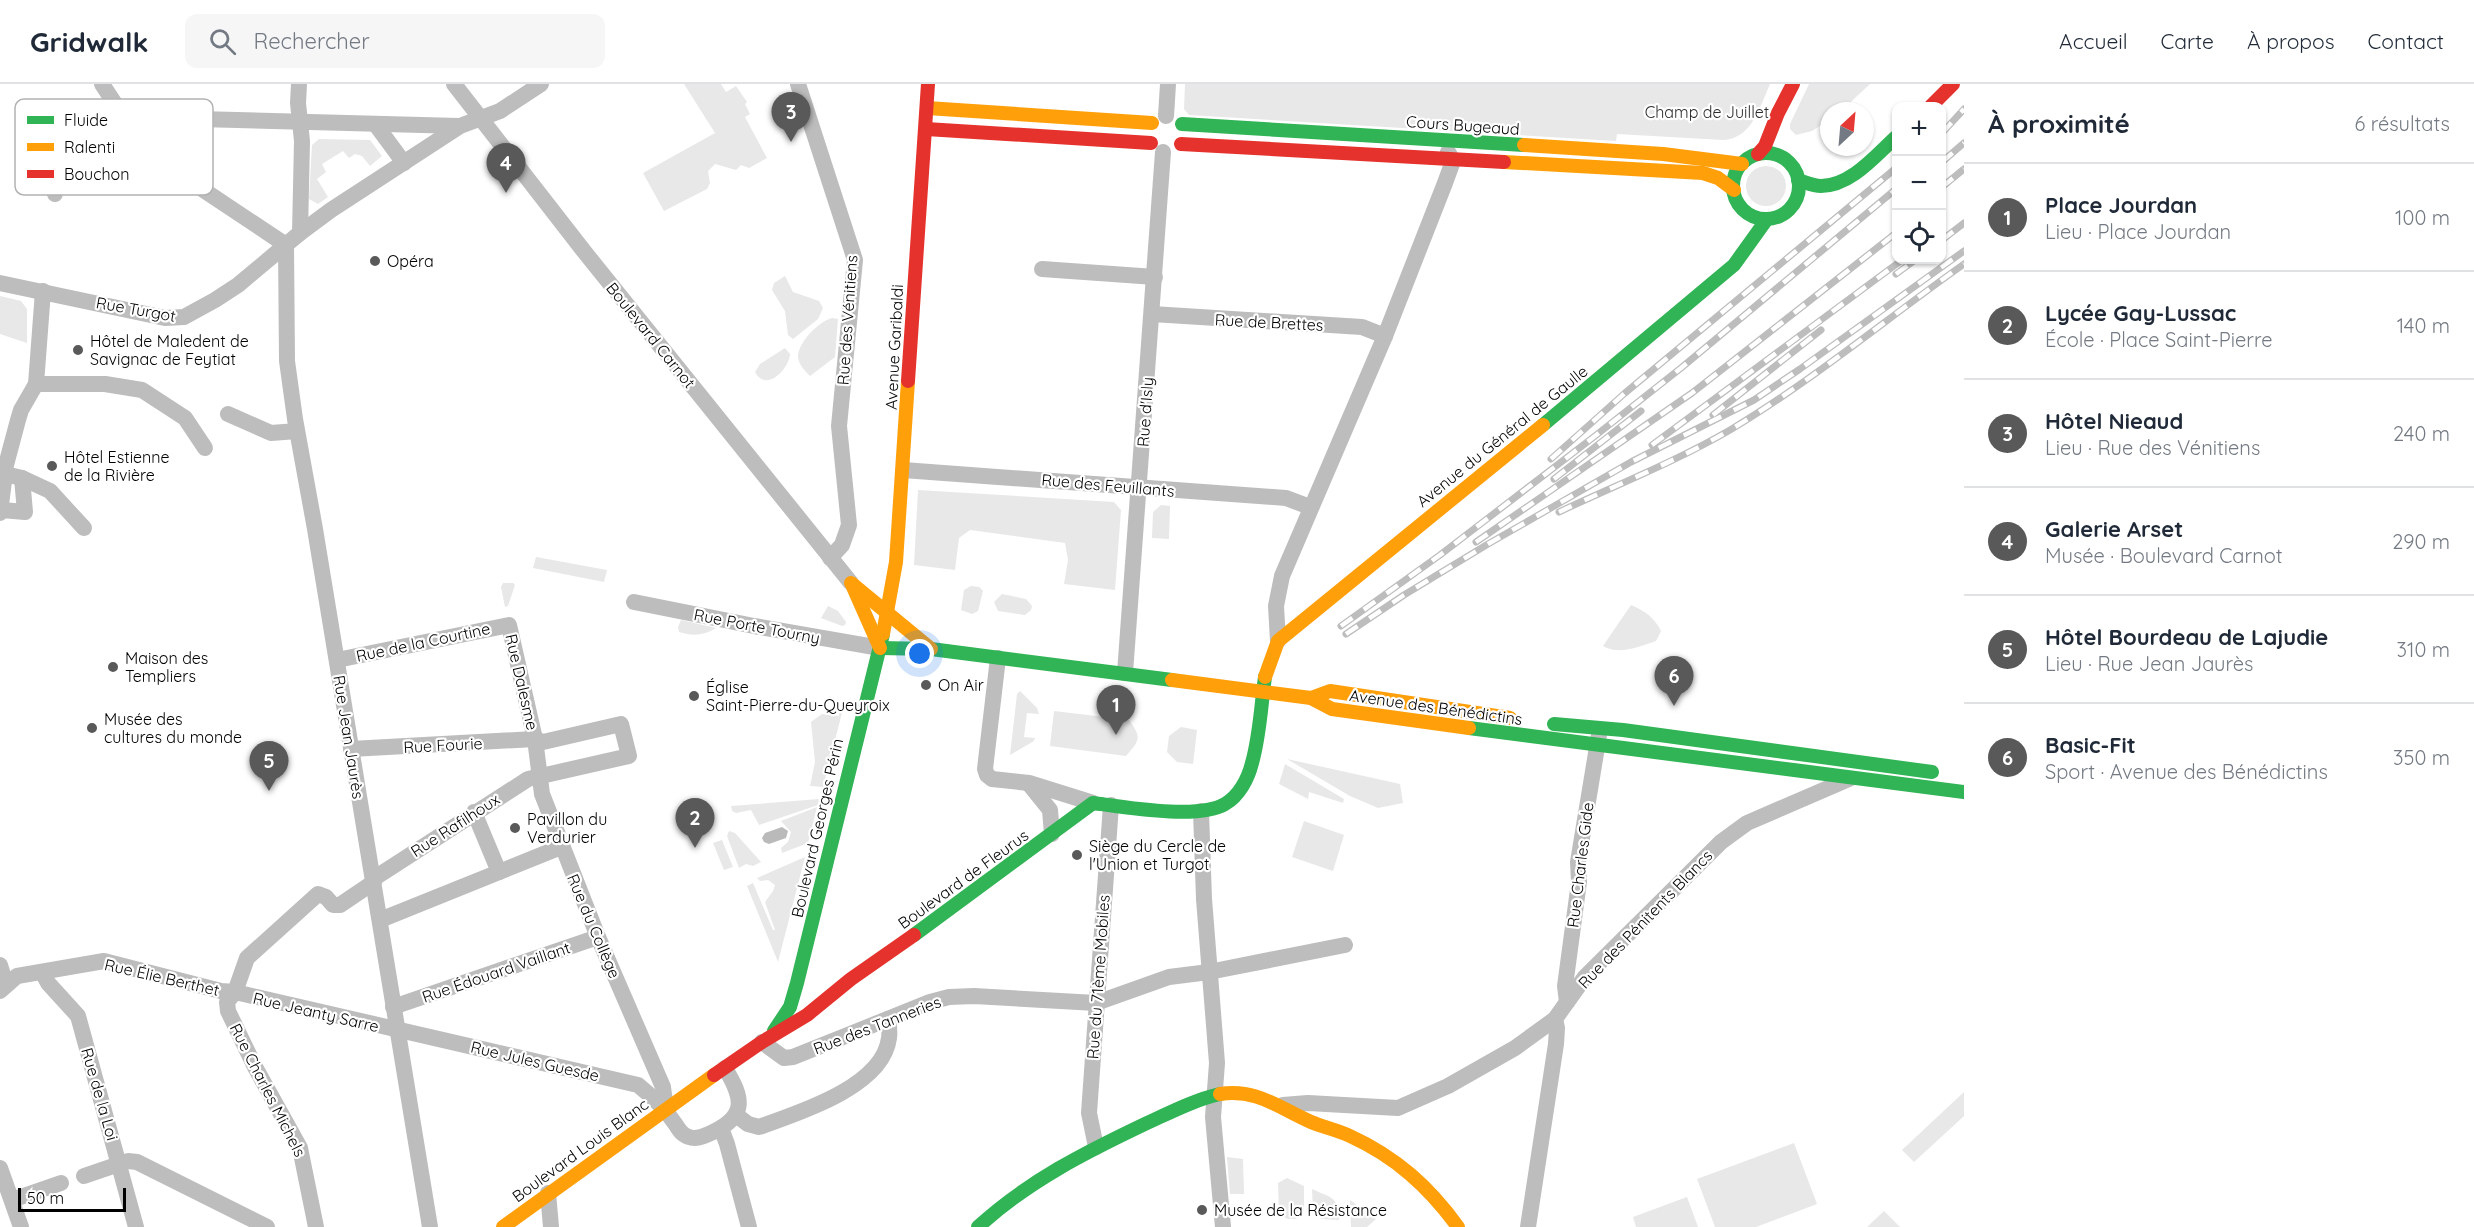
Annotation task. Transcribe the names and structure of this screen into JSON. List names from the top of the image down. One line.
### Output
{"streets":{"main road":["Cours Bugeaud","Avenue Garibaldi","Avenue du Général de Gaulle","Avenue des Bénédictins","Boulevard Georges Périn","Boulevard de Fleurus","Boulevard Louis Blanc"],"street":["Rue Turgot","Rue des Vénitiens","Rue de Brettes","Boulevard Carnot","Rue d'Isly","Rue des Feuillants","Rue Porte Tourny","Rue de la Courtine","Rue Dalesme","Rue Jean Jaurès","Rue Fourie","Rue Rafilhoux","Rue Charles Gide","Rue des Pénitents Blancs","Rue du Collège","Rue Édouard Vaillant","Rue Élie Berthet","Rue du 71ème Mobiles","Rue Jeanty Sarre","Rue des Tanneries","Rue Jules Guesde","Rue Charles Michels","Rue de la Loi"]},"crossings":[["Cours Bugeaud","Rue d'Isly"],["Cours Bugeaud","Avenue du Général de Gaulle"],["Rue Turgot","Boulevard Carnot"],["Rue Turgot","Rue Jean Jaurès"],["Rue des Vénitiens","Boulevard Carnot"],["Rue de Brettes","Rue d'Isly"],["Avenue Garibaldi","Rue des Feuillants"],["Avenue Garibaldi","Boulevard Georges Périn"],["Rue d'Isly","Rue des Feuillants"],["Rue Porte Tourny","Boulevard Georges Périn"],["Rue de la Courtine","Rue Dalesme"],["Rue de la Courtine","Rue Jean Jaurès"],["Rue Dalesme","Rue Fourie"],["Rue Dalesme","Rue du Collège"],["Avenue des Bénédictins","Rue Charles Gide"],["Avenue des Bénédictins","Rue des Pénitents Blancs"],["Rue Jean Jaurès","Rue Fourie"],["Rue Jean Jaurès","Rue Rafilhoux"],["Rue Jean Jaurès","Rue Édouard Vaillant"],["Rue Jean Jaurès","Rue Élie Berthet"],["Rue Jean Jaurès","Rue Jeanty Sarre"],["Rue Jean Jaurès","Rue Jules Guesde"],["Rue Fourie","Rue Rafilhoux"],["Rue Fourie","Rue du Collège"],["Rue Rafilhoux","Rue du Collège"],["Rue Rafilhoux","Rue Élie Berthet"],["Boulevard Georges Périn","Boulevard de Fleurus"],["Boulevard Georges Périn","Rue des Tanneries"],["Boulevard Georges Périn","Boulevard Louis Blanc"],["Rue Charles Gide","Rue des Pénitents Blancs"],["Boulevard de Fleurus","Rue des Tanneries"],["Boulevard de Fleurus","Boulevard Louis Blanc"],["Rue du Collège","Rue Édouard Vaillant"],["Rue du Collège","Rue Jules Guesde"],["Rue du Collège","Boulevard Louis Blanc"],["Rue Élie Berthet","Rue Jeanty Sarre"],["Rue Élie Berthet","Rue Charles Michels"],["Rue Élie Berthet","Rue de la Loi"],["Rue du 71ème Mobiles","Rue des Tanneries"],["Rue Jeanty Sarre","Rue Jules Guesde"],["Rue Jeanty Sarre","Rue Charles Michels"],["Rue des Tanneries","Boulevard Louis Blanc"],["Rue Jules Guesde","Boulevard Louis Blanc"]],"parks":["Champ de Juillet"],"places":["Opéra","Hôtel de Maledent de Savignac de Feytiat","Hôtel Estienne de la Rivière","Maison des Templiers","On Air","Église Saint-Pierre-du-Queyroix","Musée des cultures du monde","Pavillon du Verdurier","Siège du Cercle de l'Union et Turgot","Musée de la Résistance"],"legend":["Fluide","Ralenti","Bouchon"],"scale_bar":"50 m","north":"top right","page":{"header":"Gridwalk","search":"Rechercher","nav":["Accueil","Carte","À propos","Contact"],"heading":["À proximité","6 résultats"],"pins":["3","4","6","1","5","2"],"map_buttons":["+","−"],"list":[{"mark":"1","name":"Place Jourdan","note":"Lieu · Place Jourdan","value":"100 m"},{"mark":"2","name":"Lycée Gay-Lussac","note":"École · Place Saint-Pierre","value":"140 m"},{"mark":"3","name":"Hôtel Nieaud","note":"Lieu · Rue des Vénitiens","value":"240 m"},{"mark":"4","name":"Galerie Arset","note":"Musée · Boulevard Carnot","value":"290 m"},{"mark":"5","name":"Hôtel Bourdeau de Lajudie","note":"Lieu · Rue Jean Jaurès","value":"310 m"},{"mark":"6","name":"Basic-Fit","note":"Sport · Avenue des Bénédictins","value":"350 m"}],"scale":"50 m"}}
